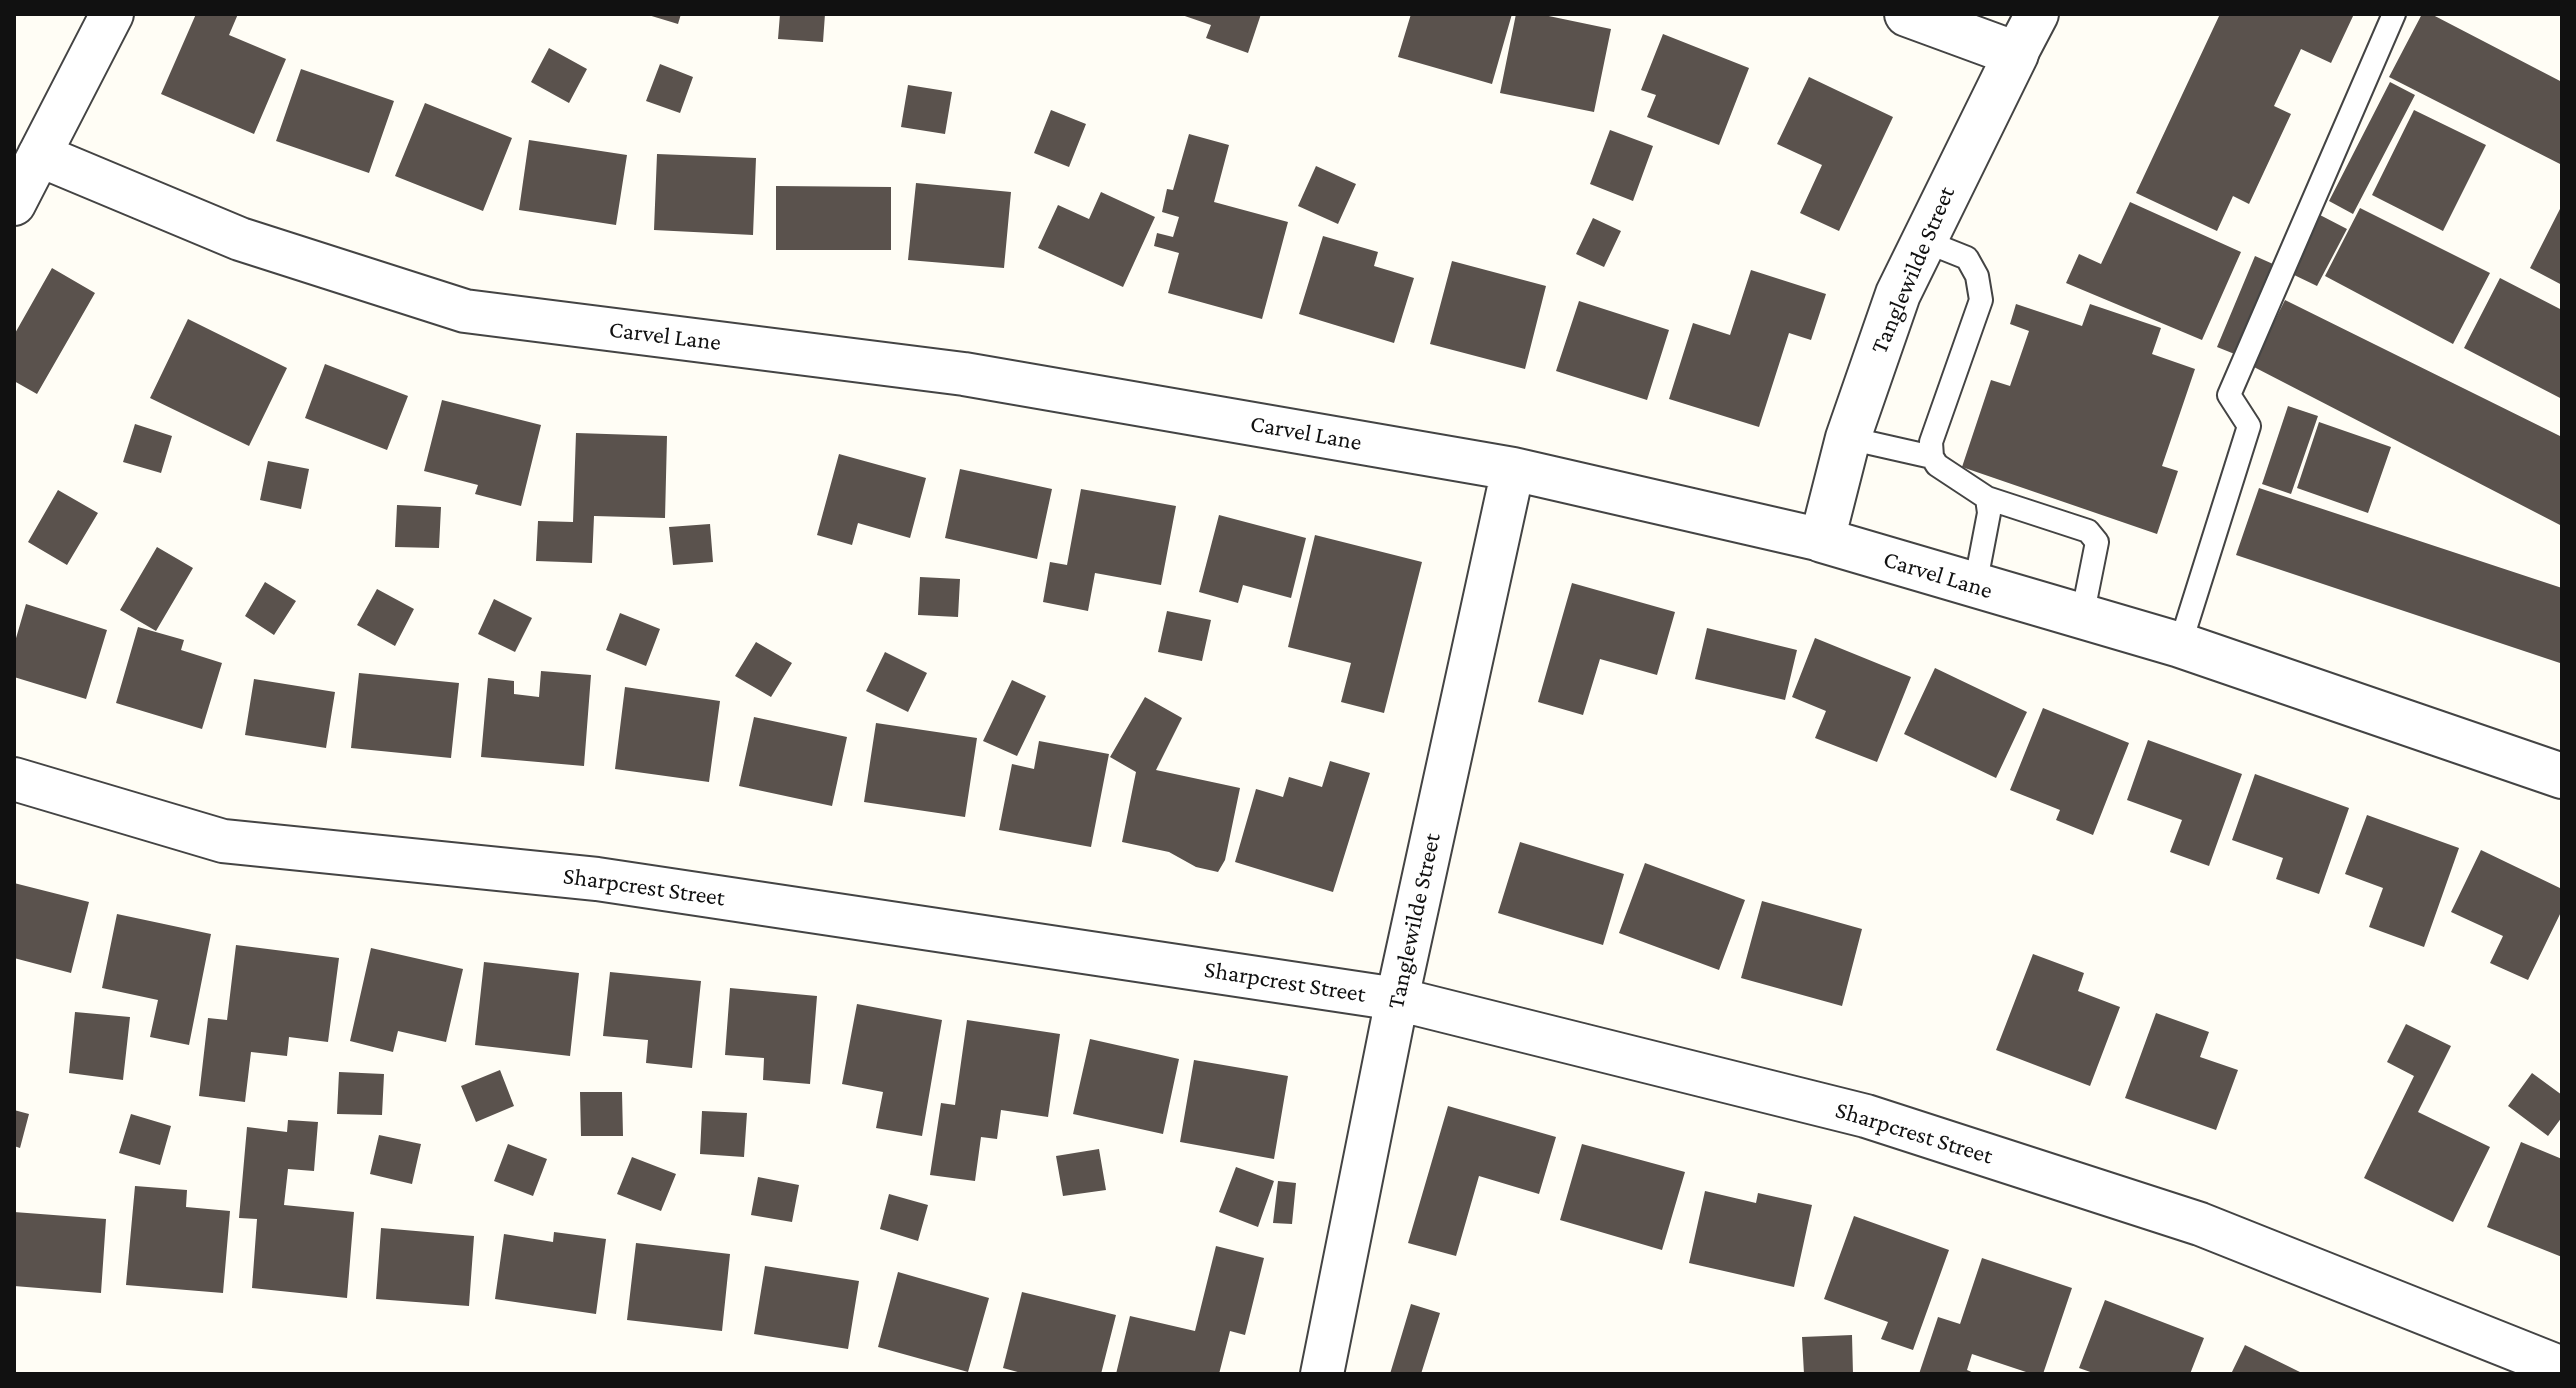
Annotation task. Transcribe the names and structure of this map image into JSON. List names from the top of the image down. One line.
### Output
{"streets":{"street":["Tanglewilde Street","Carvel Lane","Sharpcrest Street"]},"crossings":[["Tanglewilde Street","Carvel Lane"],["Tanglewilde Street","Sharpcrest Street"]]}
